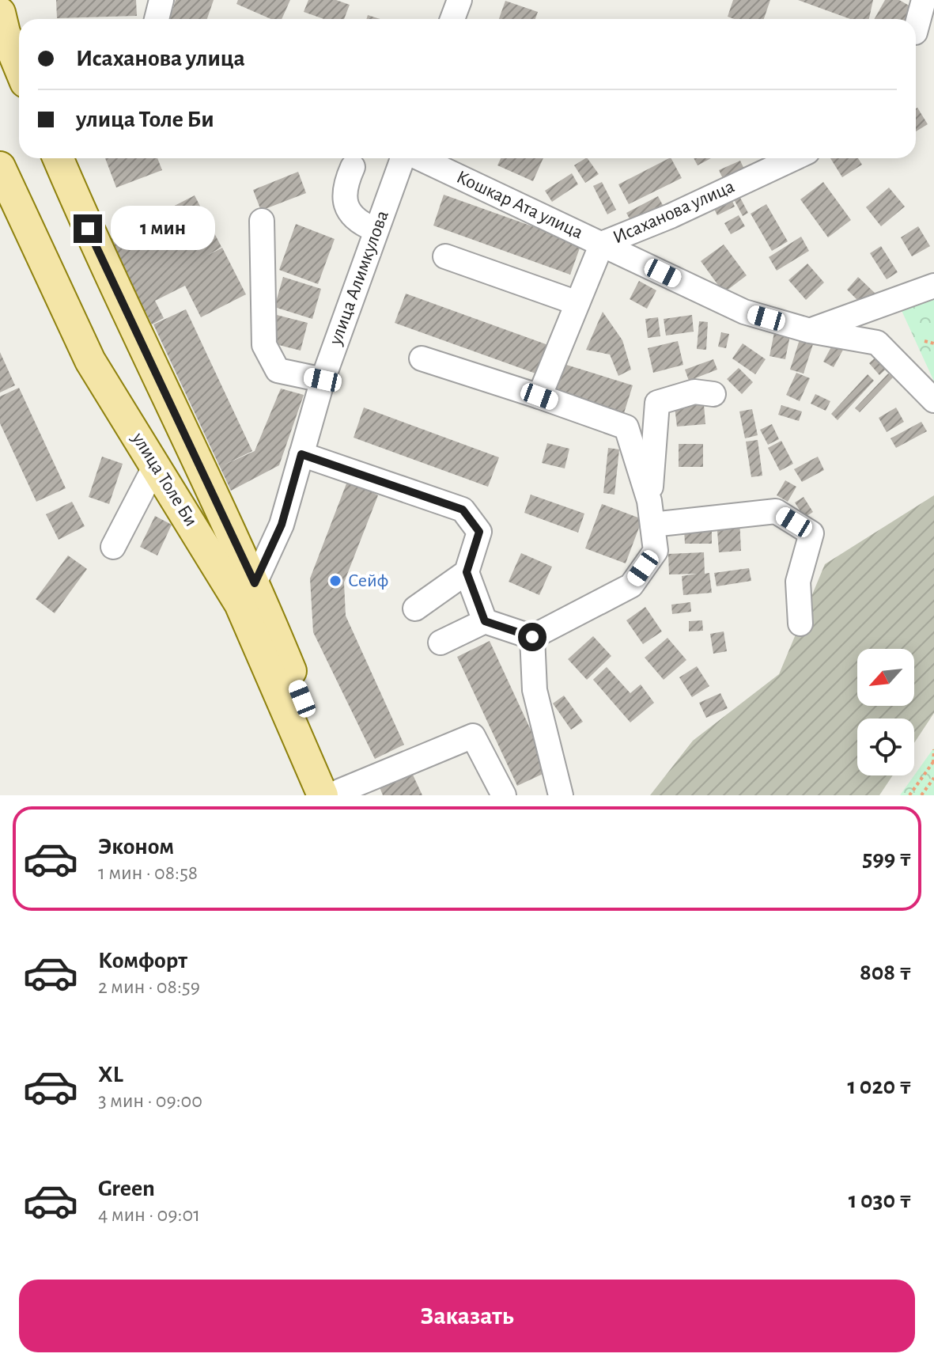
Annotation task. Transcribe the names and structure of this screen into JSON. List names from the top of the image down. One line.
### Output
{"streets":{"main road":["улица Толе Би"],"street":["Кошкар Ата улица","Исаханова улица","улица Алимкулова"]},"crossings":[["Кошкар Ата улица","Исаханова улица"],["улица Алимкулова","улица Толе Би"]],"places":["Сейф"],"north":"bottom left","page":{"banner":["Исаханова улица","улица Толе Би"],"bubble":"1 мин","list":[{"name":"Эконом","note":"1 мин · 08:58","value":"599 ₸"},{"name":"Комфорт","note":"2 мин · 08:59","value":"808 ₸"},{"name":"XL","note":"3 мин · 09:00","value":"1 020 ₸"},{"name":"Green","note":"4 мин · 09:01","value":"1 030 ₸"}],"buttons":"Заказать"}}
